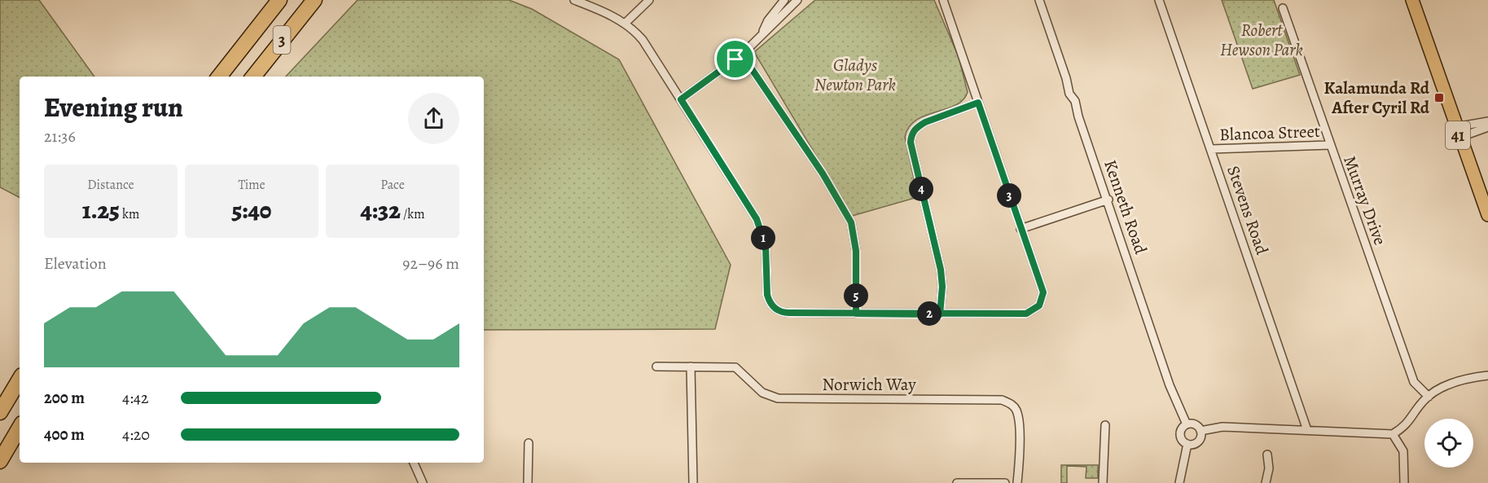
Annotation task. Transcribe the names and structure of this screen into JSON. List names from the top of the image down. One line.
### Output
{"streets":{"highway":["3"],"main road":["41"],"street":["Blancoa Street","Murray Drive","Kenneth Road","Stevens Road","Norwich Way"]},"crossings":[["Blancoa Street","Murray Drive"],["Blancoa Street","Stevens Road"]],"parks":["Robert Hewson Park","Gladys Newton Park"],"places":{"transit":["Kalamunda Rd After Cyril Rd"]},"page":{"heading":["Evening run","21:36"],"stats":[["Distance","1.25 km"],["Time","5:40"],["Pace","4:32 /km"]],"pins":["4","3","1","5","2"],"chart":["Elevation","92–96 m"],"list":[{"name":"200 m","note":"4:42"},{"name":"400 m","note":"4:20"}]}}
